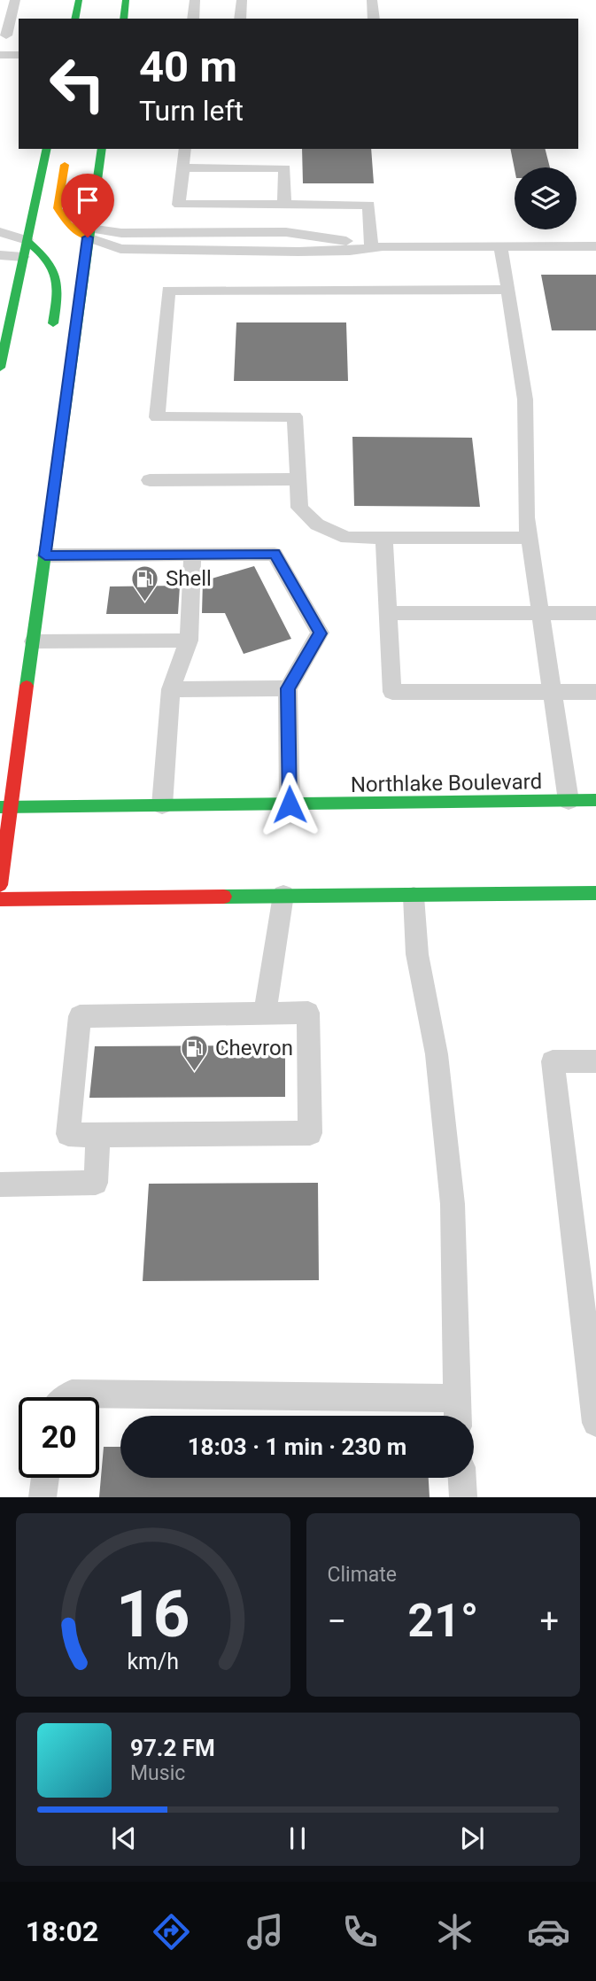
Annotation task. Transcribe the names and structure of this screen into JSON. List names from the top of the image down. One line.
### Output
{"streets":{"main road":["Northlake Boulevard"]},"places":{"fuel station":["Shell","Chevron"]},"page":{"turn":["40 m","Turn left"],"limit":"20","trip":"18:03 · 1 min · 230 m","tile":"Climate","heat":["−","21°","+"],"song":["97.2 FM","Music"],"tabs":"18:02","gauge":["16","km/h"]}}
